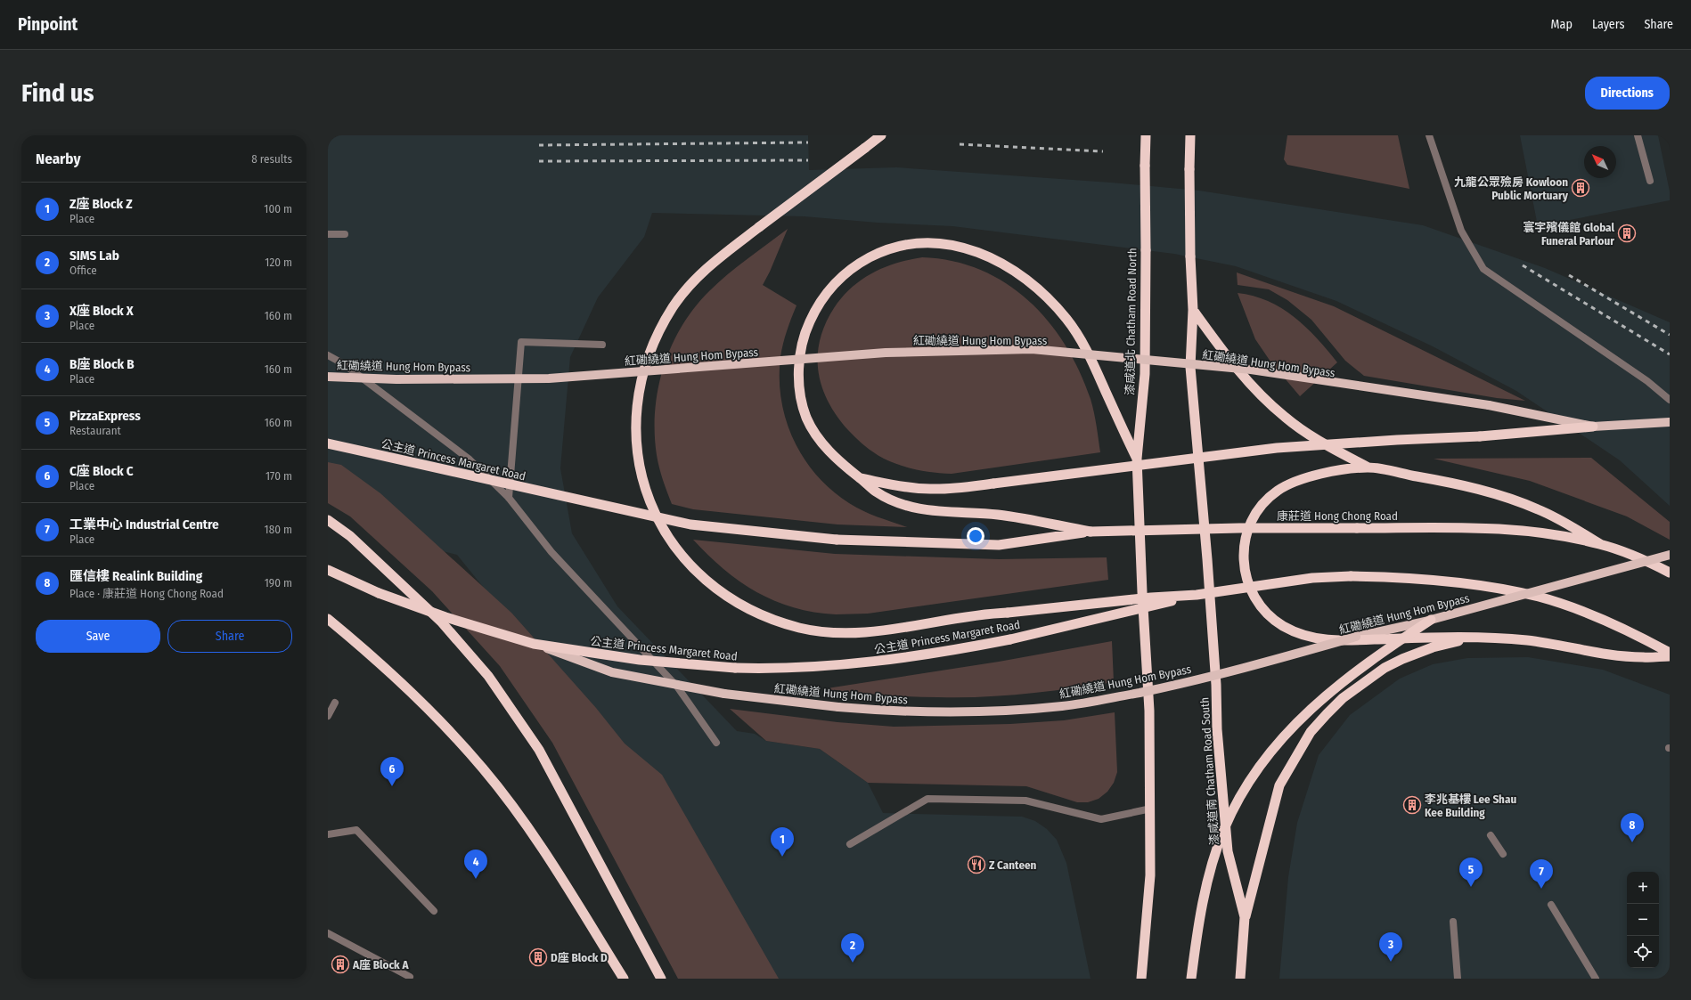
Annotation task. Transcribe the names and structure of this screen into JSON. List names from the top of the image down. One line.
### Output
{"streets":{"highway":["漆咸道北 Chatham Road North","公主道 Princess Margaret Road","康莊道 Hong Chong Road","漆咸道南 Chatham Road South"],"main road":["紅磡繞道 Hung Hom Bypass"]},"crossings":[["紅磡繞道 Hung Hom Bypass","公主道 Princess Margaret Road"],["公主道 Princess Margaret Road","康莊道 Hong Chong Road"]],"places":{"building":["九龍公眾殮房 Kowloon Public Mortuary","寰宇殯儀館 Global Funeral Parlour","李兆基樓 Lee Shau Kee Building","D座 Block D","A座 Block A"],"restaurant":["Z Canteen"]},"north":"top left","page":{"header":"Pinpoint","nav":["Map","Layers","Share"],"buttons":["Directions",["Save","Share"]],"title":"Find us","heading":["Nearby","8 results"],"list":[{"mark":"1","name":"Z座 Block Z","note":"Place","value":"100 m"},{"mark":"2","name":"SIMS Lab","note":"Office","value":"120 m"},{"mark":"3","name":"X座 Block X","note":"Place","value":"160 m"},{"mark":"4","name":"B座 Block B","note":"Place","value":"160 m"},{"mark":"5","name":"PizzaExpress","note":"Restaurant","value":"160 m"},{"mark":"6","name":"C座 Block C","note":"Place","value":"170 m"},{"mark":"7","name":"工業中心 Industrial Centre","note":"Place","value":"180 m"},{"mark":"8","name":"匯信樓 Realink Building","note":"Place · 康莊道 Hong Chong Road","value":"190 m"}],"pins":["6","8","1","4","5","7","3","2"],"map_buttons":["+","−"]}}
